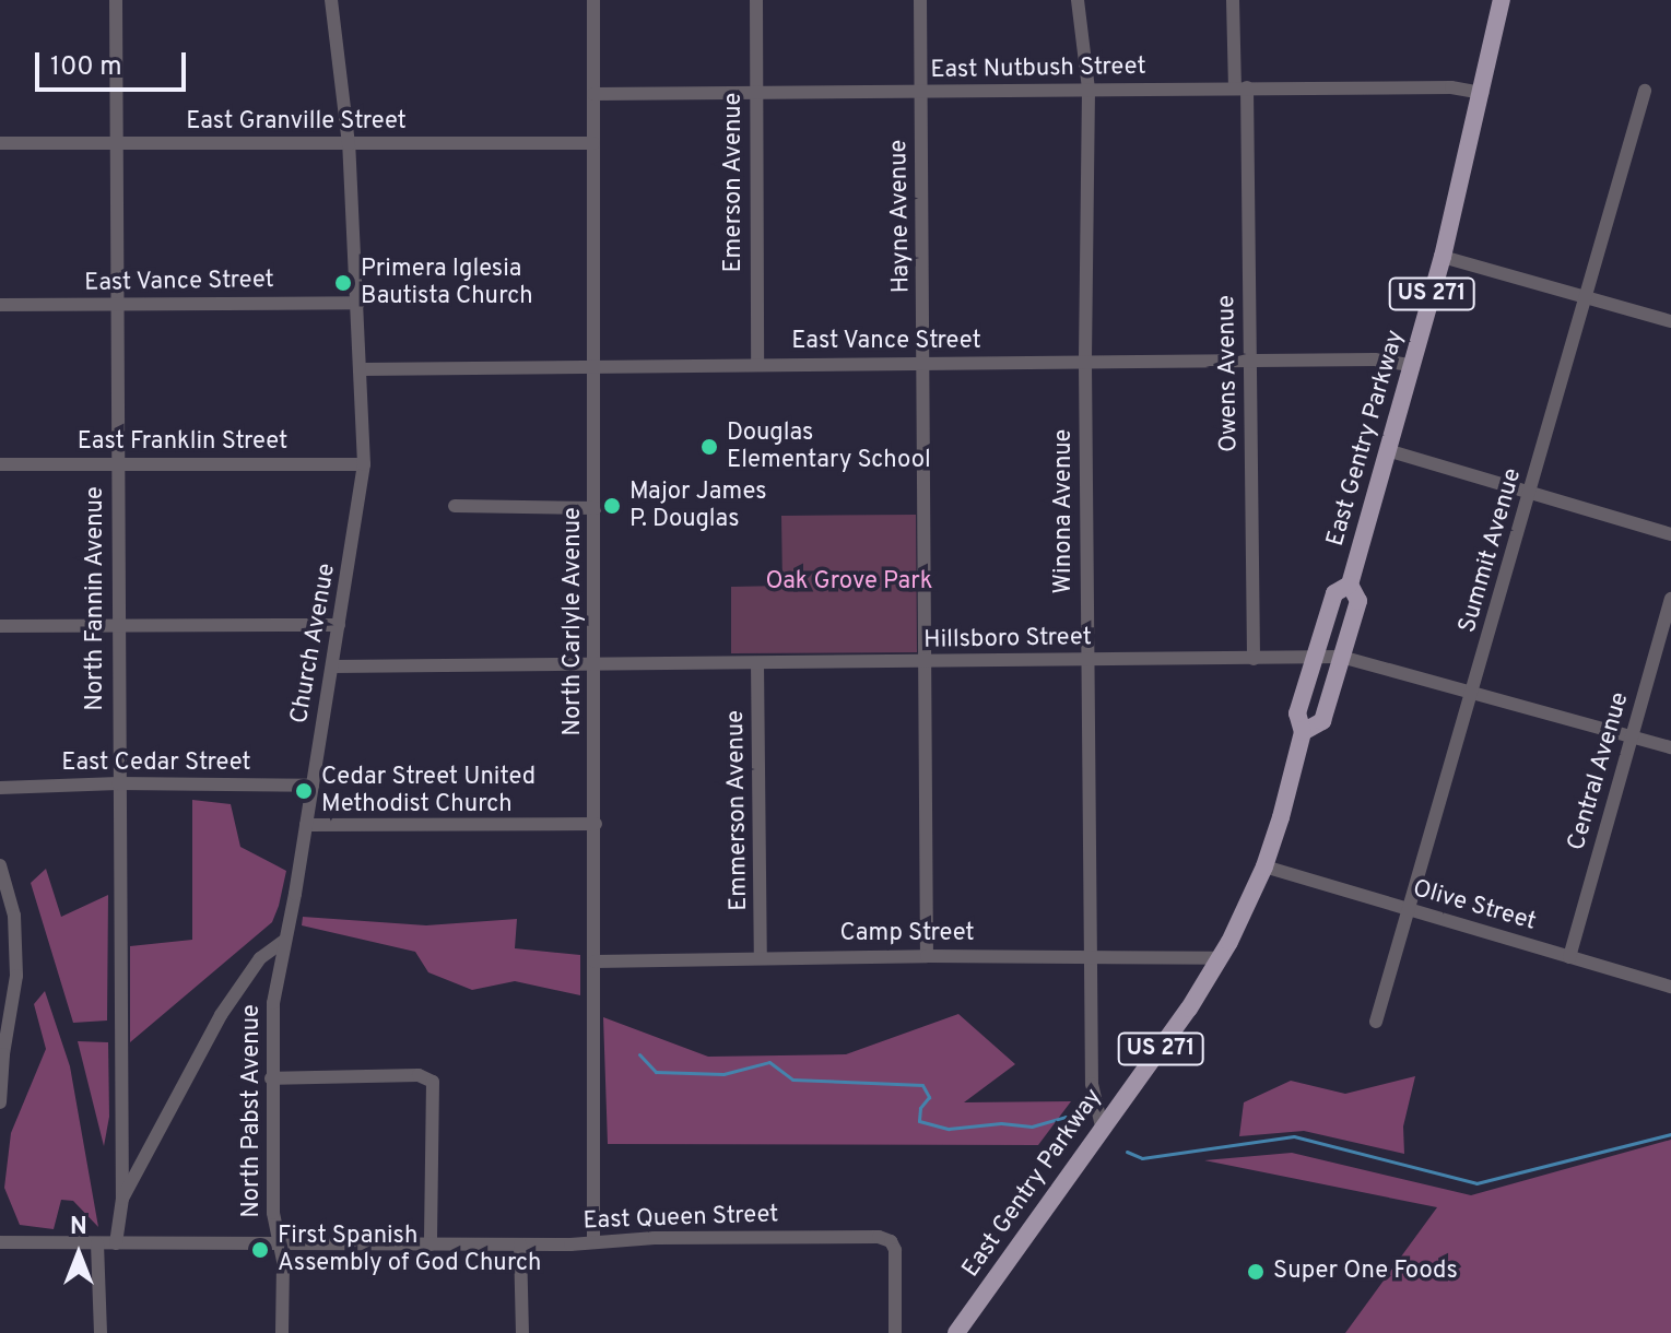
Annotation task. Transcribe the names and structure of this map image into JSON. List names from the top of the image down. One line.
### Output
{"streets":{"main road":["US 271","East Gentry Parkway"],"street":["East Nutbush Street","East Granville Street","Emerson Avenue","Hayne Avenue","East Vance Street","Owens Avenue","East Franklin Street","Winona Avenue","Summit Avenue","North Fannin Avenue","North Carlyle Avenue","Hillsboro Street","Church Avenue","East Cedar Street","Central Avenue","Emmerson Avenue","Olive Street","Camp Street","North Pabst Avenue","East Queen Street"]},"crossings":[["East Nutbush Street","Emerson Avenue"],["East Nutbush Street","Hayne Avenue"],["East Nutbush Street","Owens Avenue"],["East Nutbush Street","East Gentry Parkway"],["East Nutbush Street","Winona Avenue"],["East Nutbush Street","North Carlyle Avenue"],["East Granville Street","North Fannin Avenue"],["East Granville Street","North Carlyle Avenue"],["East Granville Street","Church Avenue"],["Emerson Avenue","East Vance Street"],["Hayne Avenue","East Vance Street"],["Hayne Avenue","Hillsboro Street"],["Hayne Avenue","Camp Street"],["East Vance Street","Owens Avenue"],["East Vance Street","East Gentry Parkway"],["East Vance Street","Winona Avenue"],["East Vance Street","North Fannin Avenue"],["East Vance Street","North Carlyle Avenue"],["East Vance Street","Church Avenue"],["Owens Avenue","Hillsboro Street"],["East Gentry Parkway","Winona Avenue"],["East Gentry Parkway","Hillsboro Street"],["East Gentry Parkway","Olive Street"],["East Gentry Parkway","Camp Street"],["East Franklin Street","North Fannin Avenue"],["East Franklin Street","Church Avenue"],["Winona Avenue","Hillsboro Street"],["Winona Avenue","Camp Street"],["Summit Avenue","Hillsboro Street"],["Summit Avenue","Olive Street"],["North Fannin Avenue","East Cedar Street"],["North Carlyle Avenue","Hillsboro Street"],["North Carlyle Avenue","Camp Street"],["North Carlyle Avenue","East Queen Street"],["Hillsboro Street","Church Avenue"],["Hillsboro Street","Central Avenue"],["Hillsboro Street","Emmerson Avenue"],["Church Avenue","East Cedar Street"],["Church Avenue","North Pabst Avenue"],["Central Avenue","Olive Street"],["Emmerson Avenue","Camp Street"],["North Pabst Avenue","East Queen Street"]],"parks":["Oak Grove Park"],"places":["Primera Iglesia Bautista Church","Douglas Elementary School","Major James P. Douglas","Cedar Street United Methodist Church","First Spanish Assembly of God Church","Super One Foods"],"scale_bar":"100 m","north":"top"}
